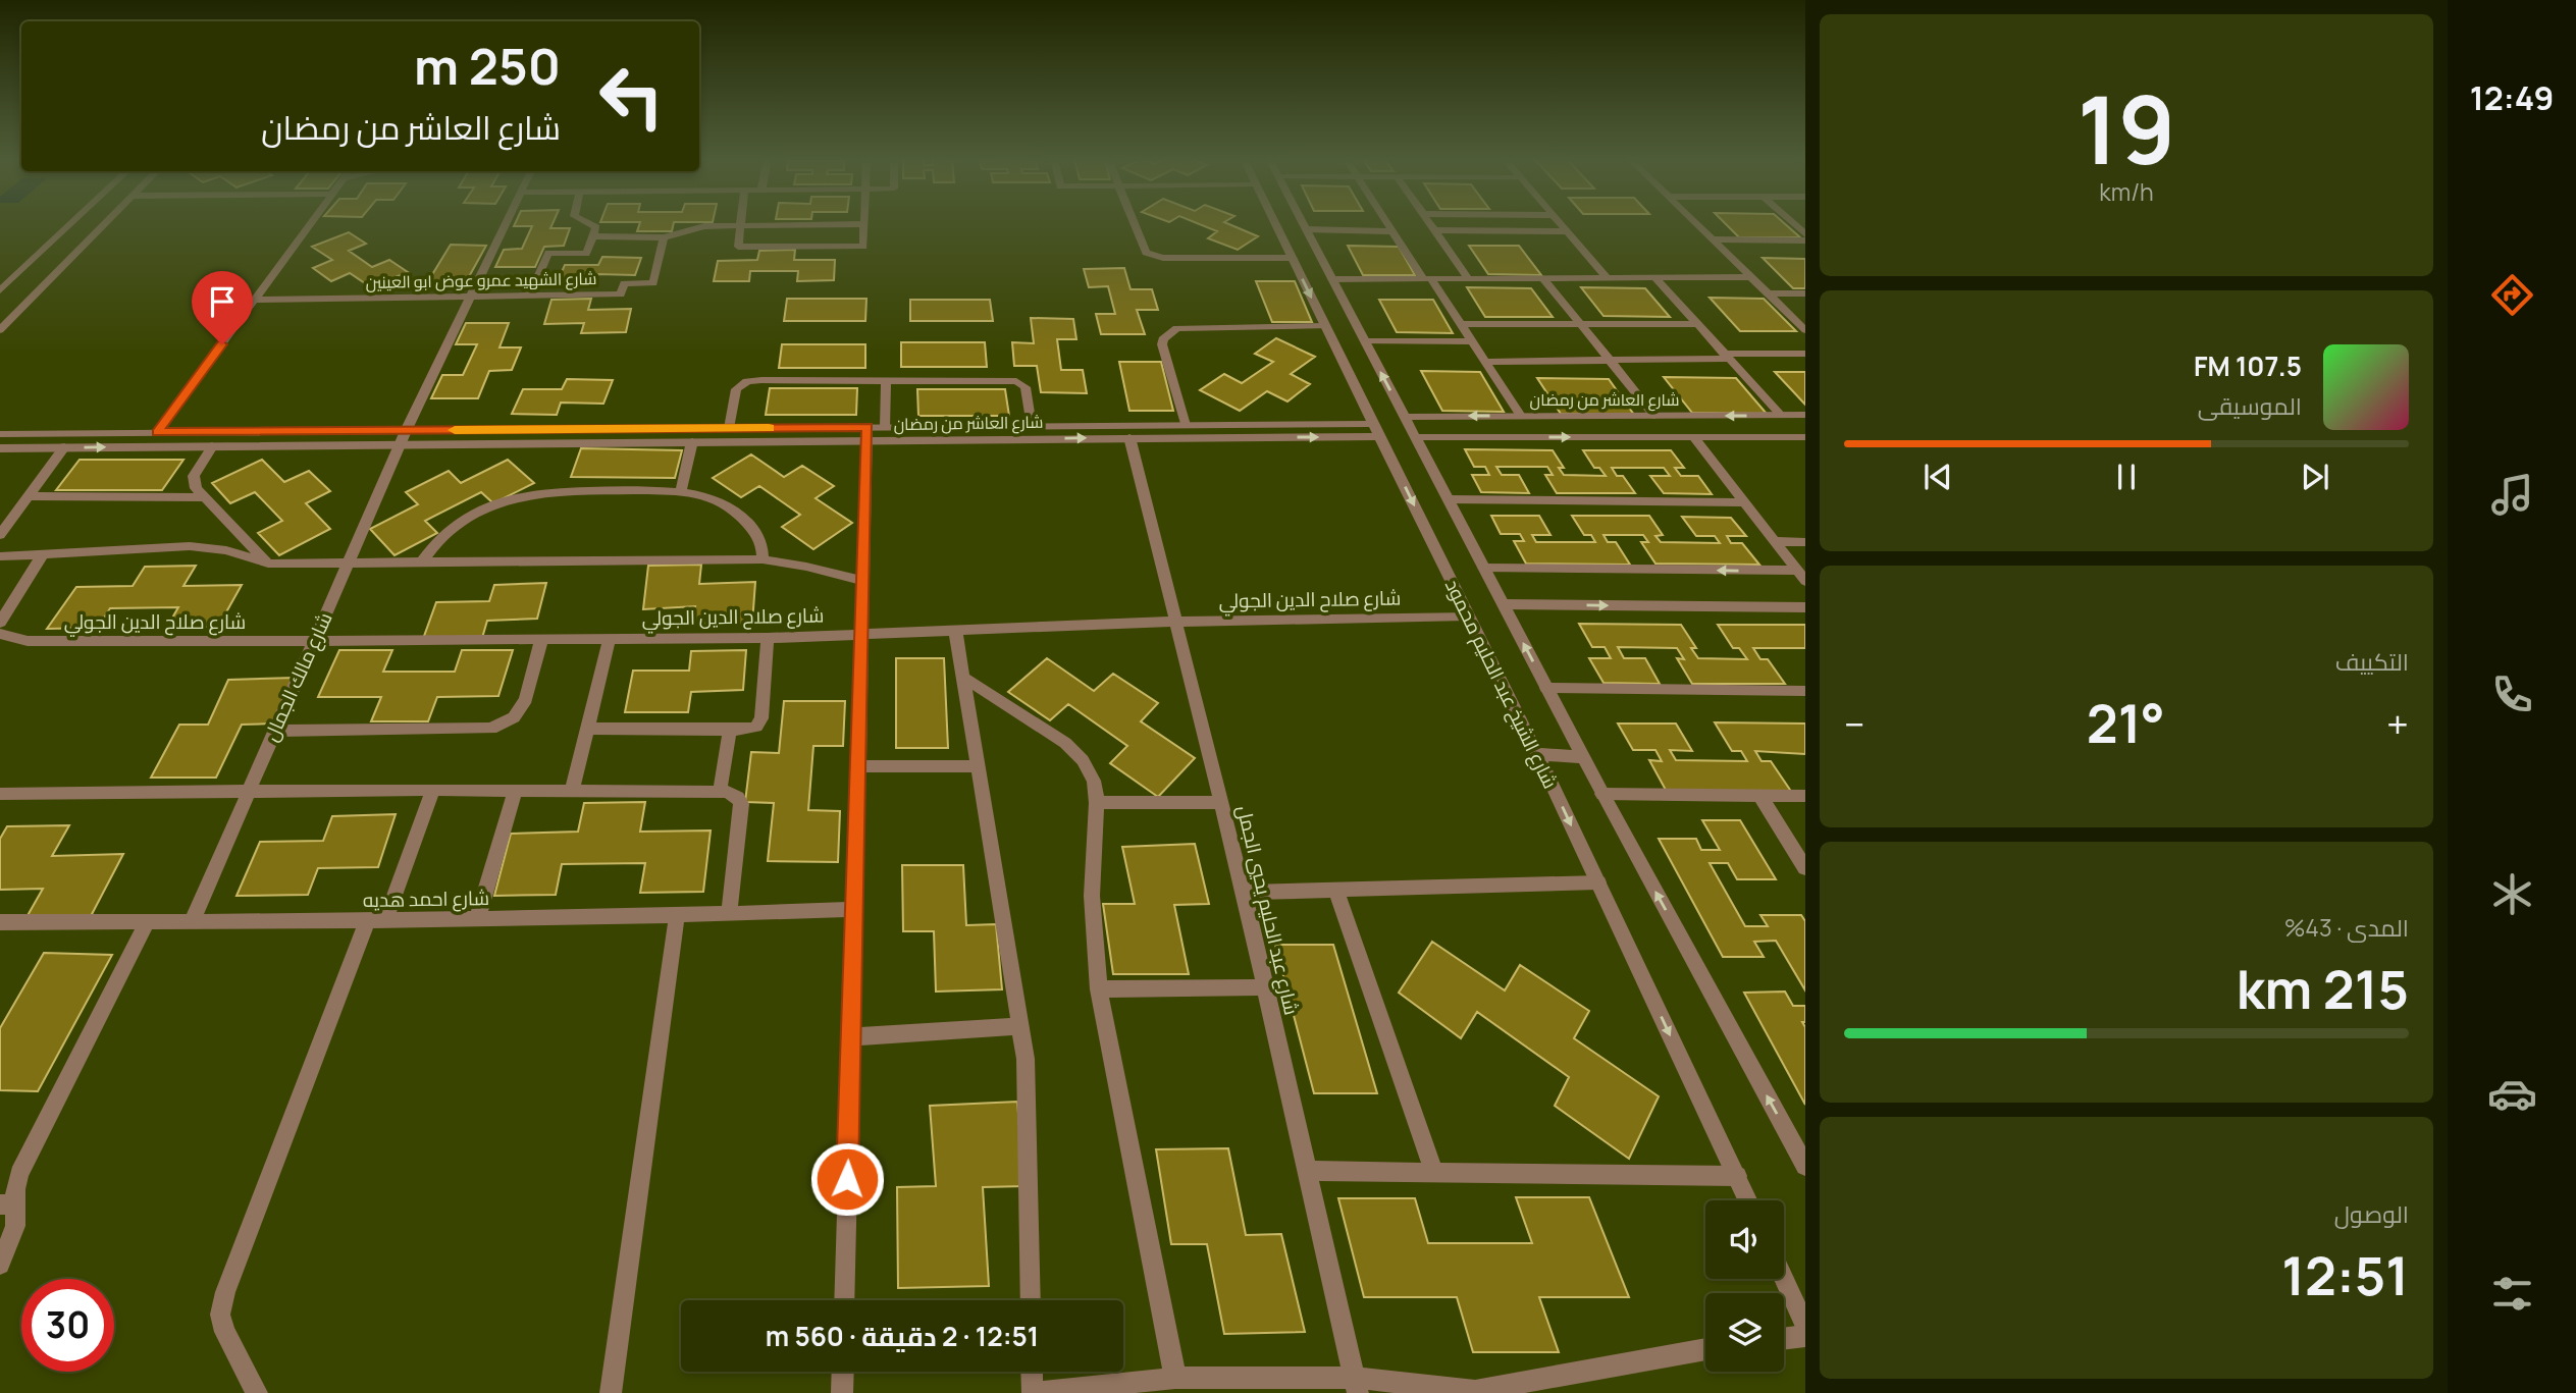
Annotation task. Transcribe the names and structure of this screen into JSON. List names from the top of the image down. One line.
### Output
{"streets":{"street":["شارع الشهيد عمرو عوض ابو العينين","شارع العاشر من رمضان","شارع صلاح الدين الجولي","شارع مالك الجمال","شارع الشيخ عبد الحليم محمود","شارع احمد هديه","شارع عبد الحليم يحيي الجمل"]},"crossings":[["شارع الشهيد عمرو عوض ابو العينين","شارع مالك الجمال"],["شارع العاشر من رمضان","شارع مالك الجمال"],["شارع العاشر من رمضان","شارع الشيخ عبد الحليم محمود"],["شارع العاشر من رمضان","شارع عبد الحليم يحيي الجمل"],["شارع صلاح الدين الجولي","شارع مالك الجمال"],["شارع صلاح الدين الجولي","شارع الشيخ عبد الحليم محمود"],["شارع صلاح الدين الجولي","شارع عبد الحليم يحيي الجمل"],["شارع مالك الجمال","شارع احمد هديه"]],"page":{"tabs":"12:49","tile":[["19","km/h"],"التكييف",["المدى · 43%","215 km"],["الوصول","12:51"]],"turn":["250 m","شارع العاشر من رمضان"],"song":["107.5 FM","الموسيقى"],"heat":["−","21°","+"],"limit":"30","trip":"12:51 · 2 دقيقة · 560 m"}}
